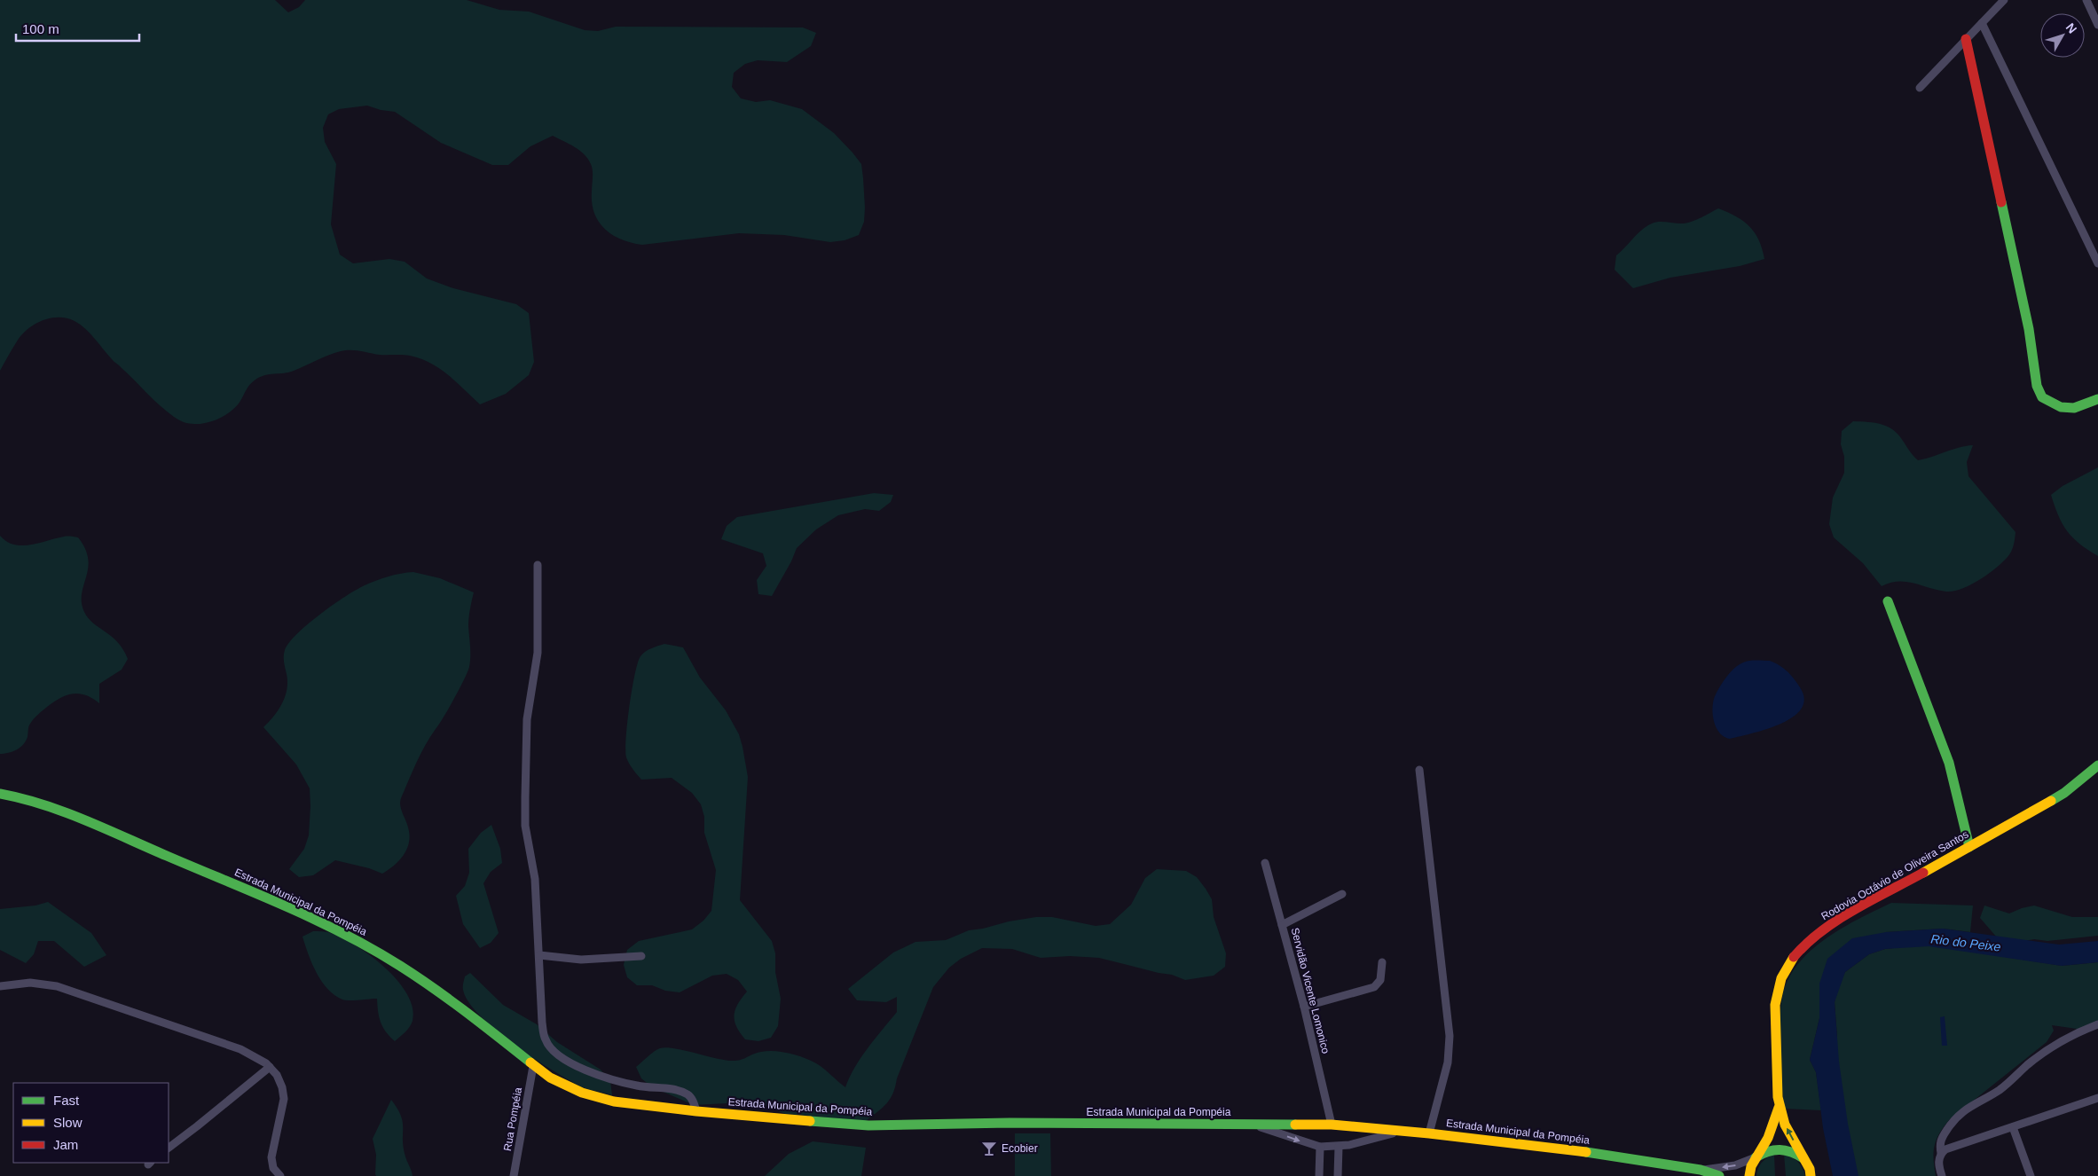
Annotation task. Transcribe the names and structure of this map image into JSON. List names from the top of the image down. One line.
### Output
{"streets":{"street":["Rodovia Octávio de Oliveira Santos","Estrada Municipal da Pompéia","Servidão Vicente Lomonico","Rua Pompéia"]},"crossings":[["Rodovia Octávio de Oliveira Santos","Estrada Municipal da Pompéia"],["Estrada Municipal da Pompéia","Servidão Vicente Lomonico"],["Estrada Municipal da Pompéia","Rua Pompéia"]],"water":["Rio do Peixe"],"places":{"bar":["Ecobier"]},"legend":["Fast","Slow","Jam"],"scale_bar":"100 m","north":"top right"}
